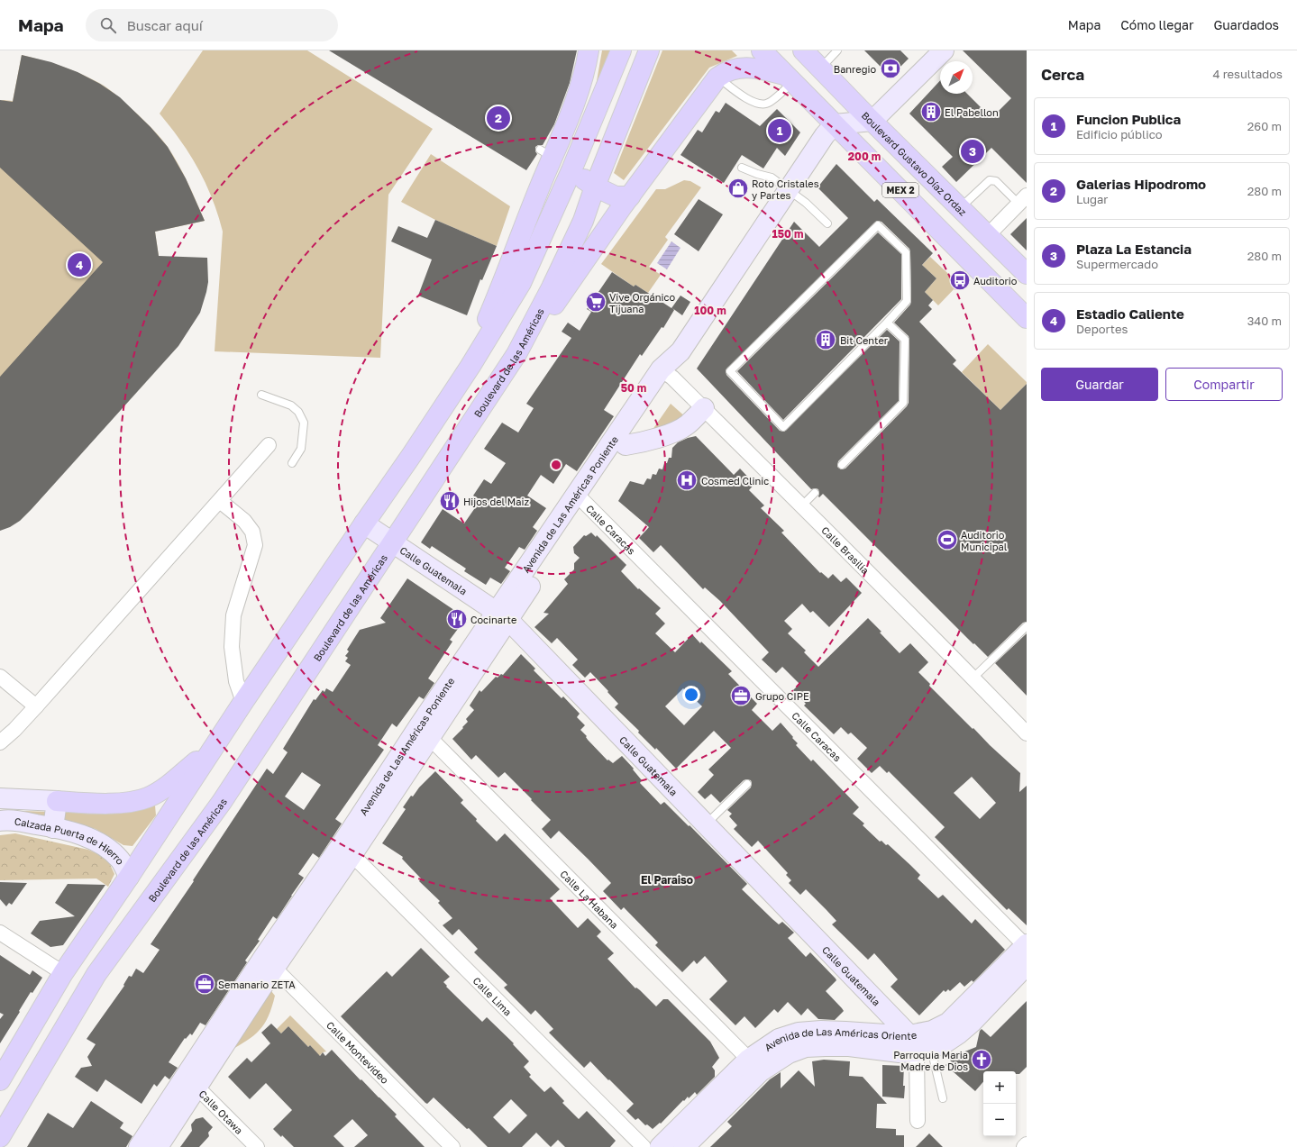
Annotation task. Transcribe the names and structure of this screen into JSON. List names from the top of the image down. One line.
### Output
{"streets":{"main road":["Boulevard Gustavo Díaz Ordaz","MEX 2","Boulevard de las Américas"],"street":["Avenida de Las Américas Poniente","Calle Caracas","Calle Brasilia","Calle Guatemala","Calzada Puerta de Hierro","Calle La Habana","Calle Lima","Avenida de Las Américas Oriente","Calle Montevideo","Calle Otawa"]},"crossings":[["MEX 2","Avenida de Las Américas Poniente"],["Boulevard de las Américas","Calle Guatemala"],["Avenida de Las Américas Poniente","Calle Caracas"],["Avenida de Las Américas Poniente","Calle Brasilia"],["Avenida de Las Américas Poniente","Calle Guatemala"],["Avenida de Las Américas Poniente","Calle La Habana"],["Avenida de Las Américas Poniente","Calle Lima"],["Avenida de Las Américas Poniente","Calle Montevideo"],["Avenida de Las Américas Poniente","Calle Otawa"],["Calle Caracas","Avenida de Las Américas Oriente"],["Calle Guatemala","Avenida de Las Américas Oriente"],["Calle La Habana","Avenida de Las Américas Oriente"]],"districts":["El Paraiso"],"places":{"bank":["Banregio"],"building":["El Pabellon","Bit Center"],"shop":["Roto Cristales y Partes"],"bus stop":["Auditorio"],"supermarket":["Vive Orgánico Tijuana"],"hospital":["Cosmed Clinic"],"restaurant":["Hijos del Maiz","Cocinarte"],"sports":["Auditorio Municipal"],"office":["Grupo CIPE","Semanario ZETA"],"church":["Parroquia Maria Madre de Dios"]},"north":"top right","page":{"header":"Mapa","search":"Buscar aquí","nav":["Mapa","Cómo llegar","Guardados"],"heading":["Cerca","4 resultados"],"list":[{"mark":"1","name":"Funcion Publica","note":"Edificio público","value":"260 m"},{"mark":"2","name":"Galerias Hipodromo","note":"Lugar","value":"280 m"},{"mark":"3","name":"Plaza La Estancia","note":"Supermercado","value":"280 m"},{"mark":"4","name":"Estadio Caliente","note":"Deportes","value":"340 m"}],"pins":["2","1","3","4"],"buttons":["Guardar","Compartir"],"map_buttons":["+","−"]},"rings":["200 m","150 m","100 m","50 m"]}
